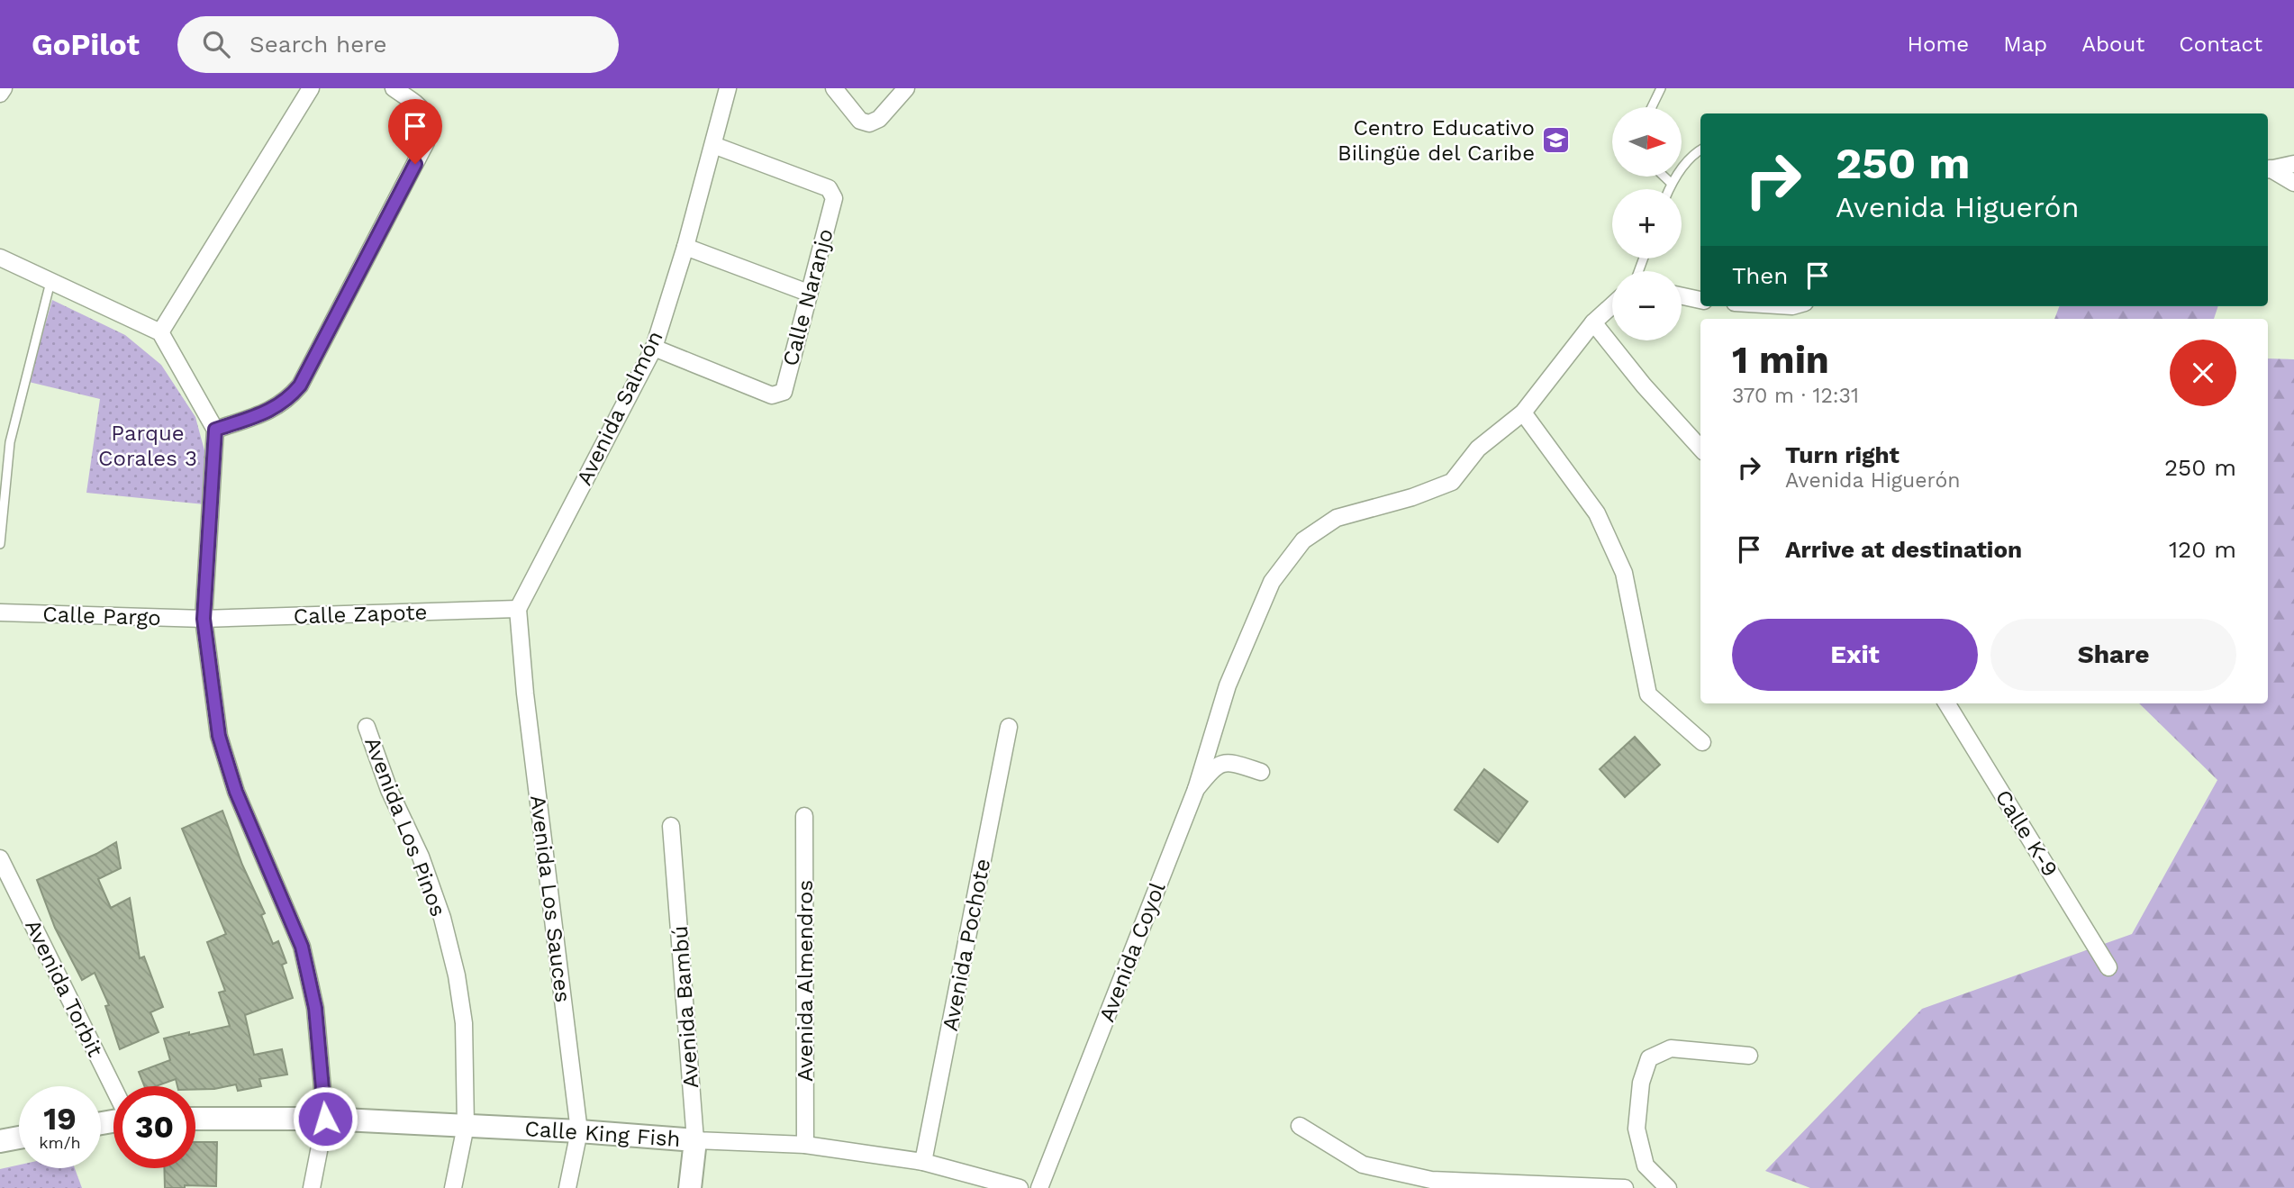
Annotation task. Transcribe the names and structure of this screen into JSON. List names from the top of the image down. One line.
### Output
{"streets":{"street":["Calle Naranjo","Avenida Salmón","Calle Zapote","Calle Pargo","Avenida Los Pinos","Calle K-9","Avenida Los Sauces","Avenida Pochote","Avenida Coyol","Avenida Almendros","Avenida Torbit","Avenida Bambú","Calle King Fish"]},"crossings":[["Calle Naranjo","Avenida Salmón"],["Avenida Salmón","Calle Zapote"],["Avenida Salmón","Avenida Los Sauces"],["Calle Zapote","Calle Pargo"],["Calle Zapote","Avenida Los Sauces"],["Avenida Los Pinos","Calle King Fish"],["Avenida Los Sauces","Calle King Fish"],["Avenida Pochote","Calle King Fish"],["Avenida Almendros","Calle King Fish"],["Avenida Bambú","Calle King Fish"]],"parks":["Parque Corales 3"],"places":{"school or university":["Centro Educativo Bilingüe del Caribe"]},"north":"right","page":{"header":"GoPilot","search":"Search here","nav":["Home","Map","About","Contact"],"map_buttons":["+","−"],"turn":["250 m","Avenida Higuerón"],"then":"Then","heading":["1 min","370 m · 12:31"],"list":[{"name":"Turn right","note":"Avenida Higuerón","value":"250 m"},{"name":"Arrive at destination","value":"120 m"}],"buttons":["Exit","Share"],"speed":"19 km/h","limit":"30"}}
